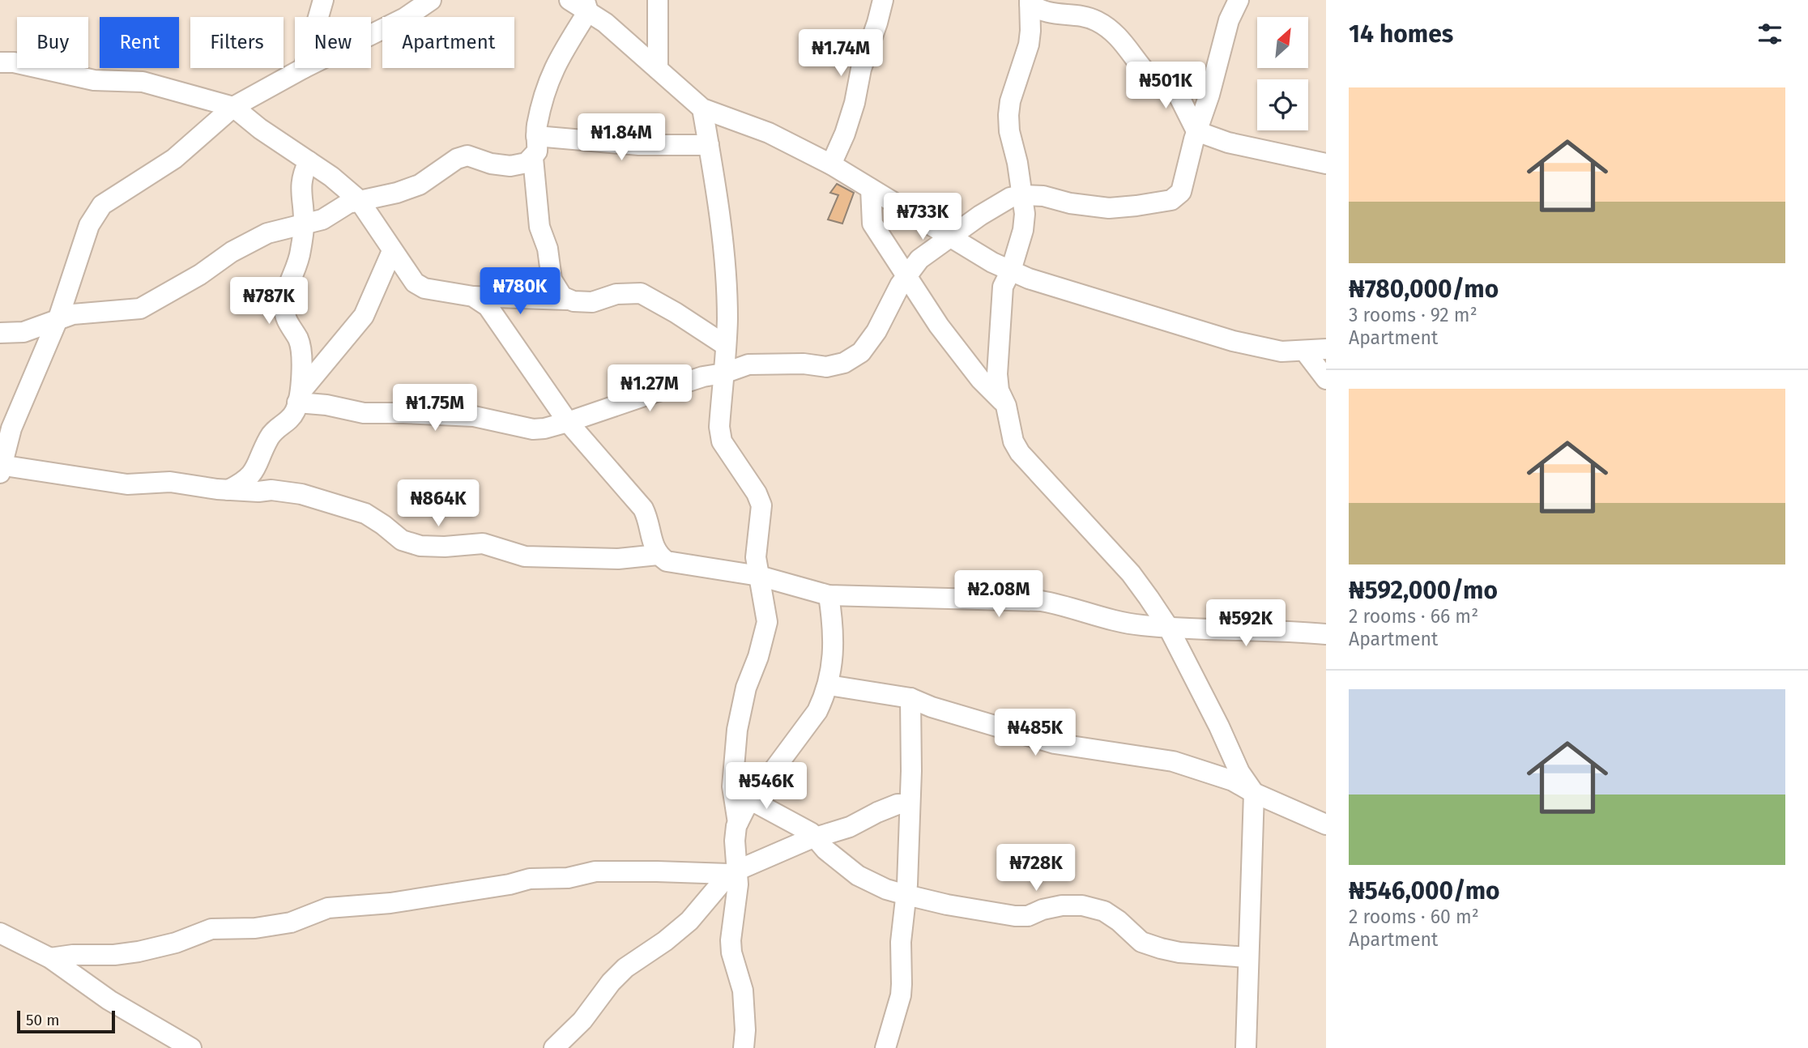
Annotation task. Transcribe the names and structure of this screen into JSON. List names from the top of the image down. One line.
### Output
{"scale_bar":"50 m","north":"top right","page":{"heading":"14 homes","chip":["Buy","Rent","Filters","New","Apartment"],"price":["₦1.74M","₦501K","₦1.84M","₦733K","₦780K","₦787K","₦1.27M","₦1.75M","₦864K","₦2.08M","₦592K","₦485K","₦546K","₦728K"],"list":[{"name":"₦780,000/mo","note":"3 rooms · 92 m² · Apartment"},{"name":"₦592,000/mo","note":"2 rooms · 66 m² · Apartment"},{"name":"₦546,000/mo","note":"2 rooms · 60 m² · Apartment"}],"scale":"50 m"}}
